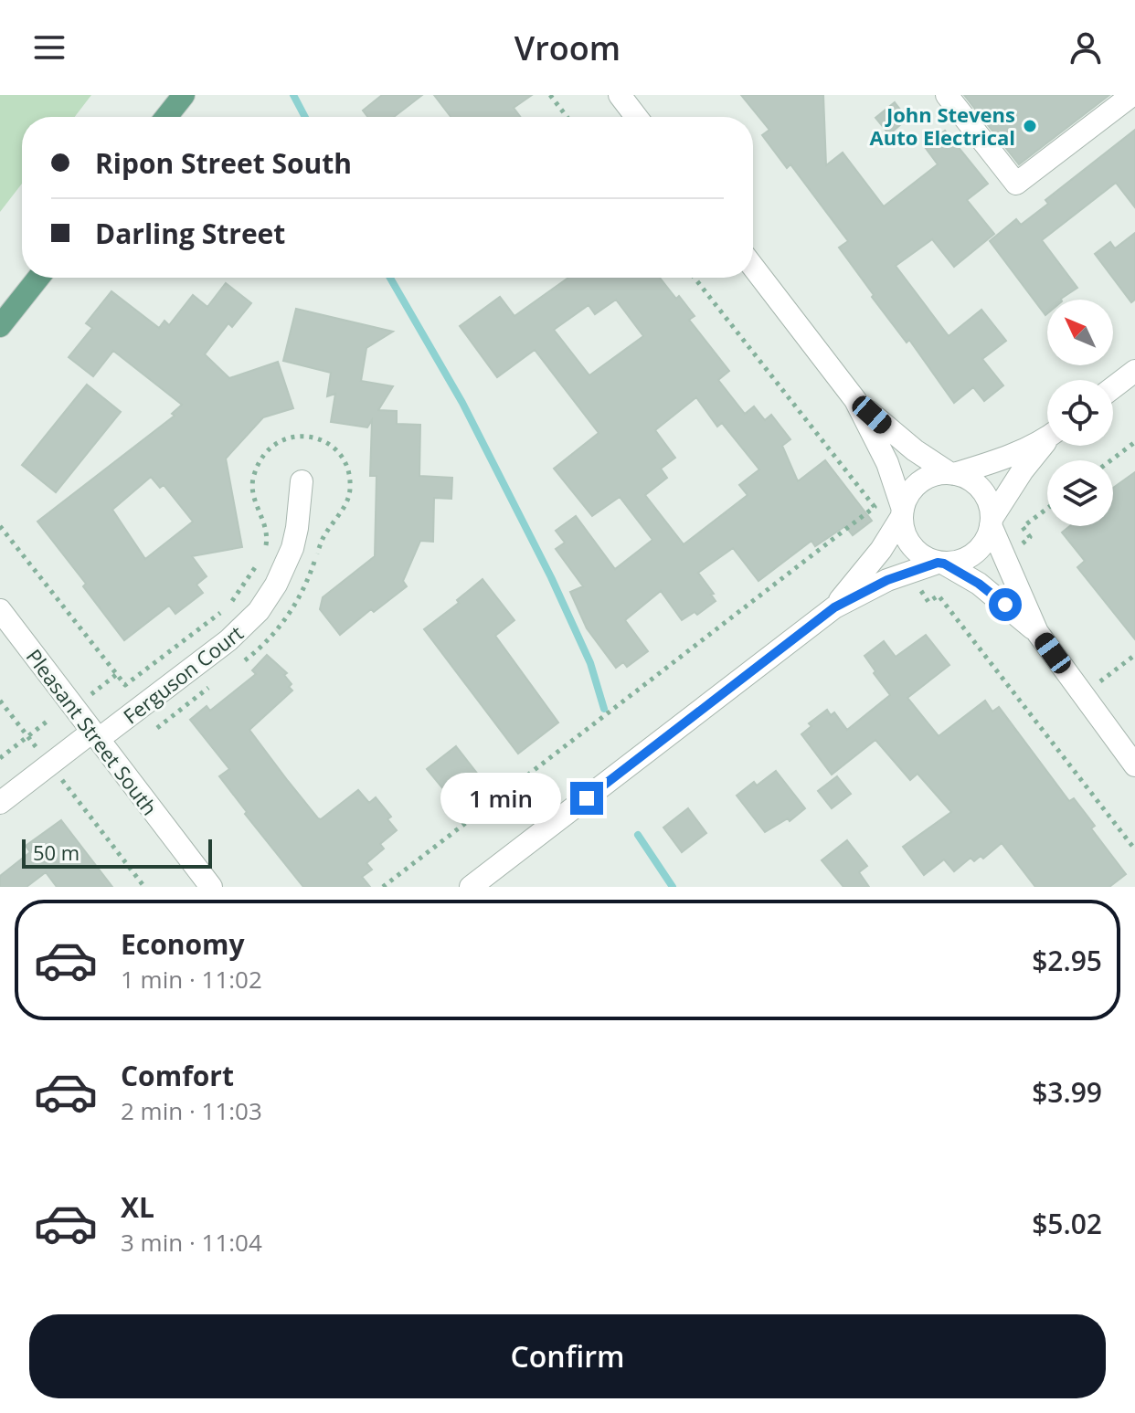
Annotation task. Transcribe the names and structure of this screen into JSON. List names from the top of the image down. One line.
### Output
{"streets":{"street":["Ferguson Court","Pleasant Street South"]},"crossings":[["Ferguson Court","Pleasant Street South"]],"places":["John Stevens Auto Electrical"],"scale_bar":"50 m","north":"top left","page":{"header":"Vroom","banner":["Ripon Street South","Darling Street"],"bubble":"1 min","scale":"50 m","list":[{"name":"Economy","note":"1 min · 11:02","value":"$2.95"},{"name":"Comfort","note":"2 min · 11:03","value":"$3.99"},{"name":"XL","note":"3 min · 11:04","value":"$5.02"}],"buttons":"Confirm"}}
